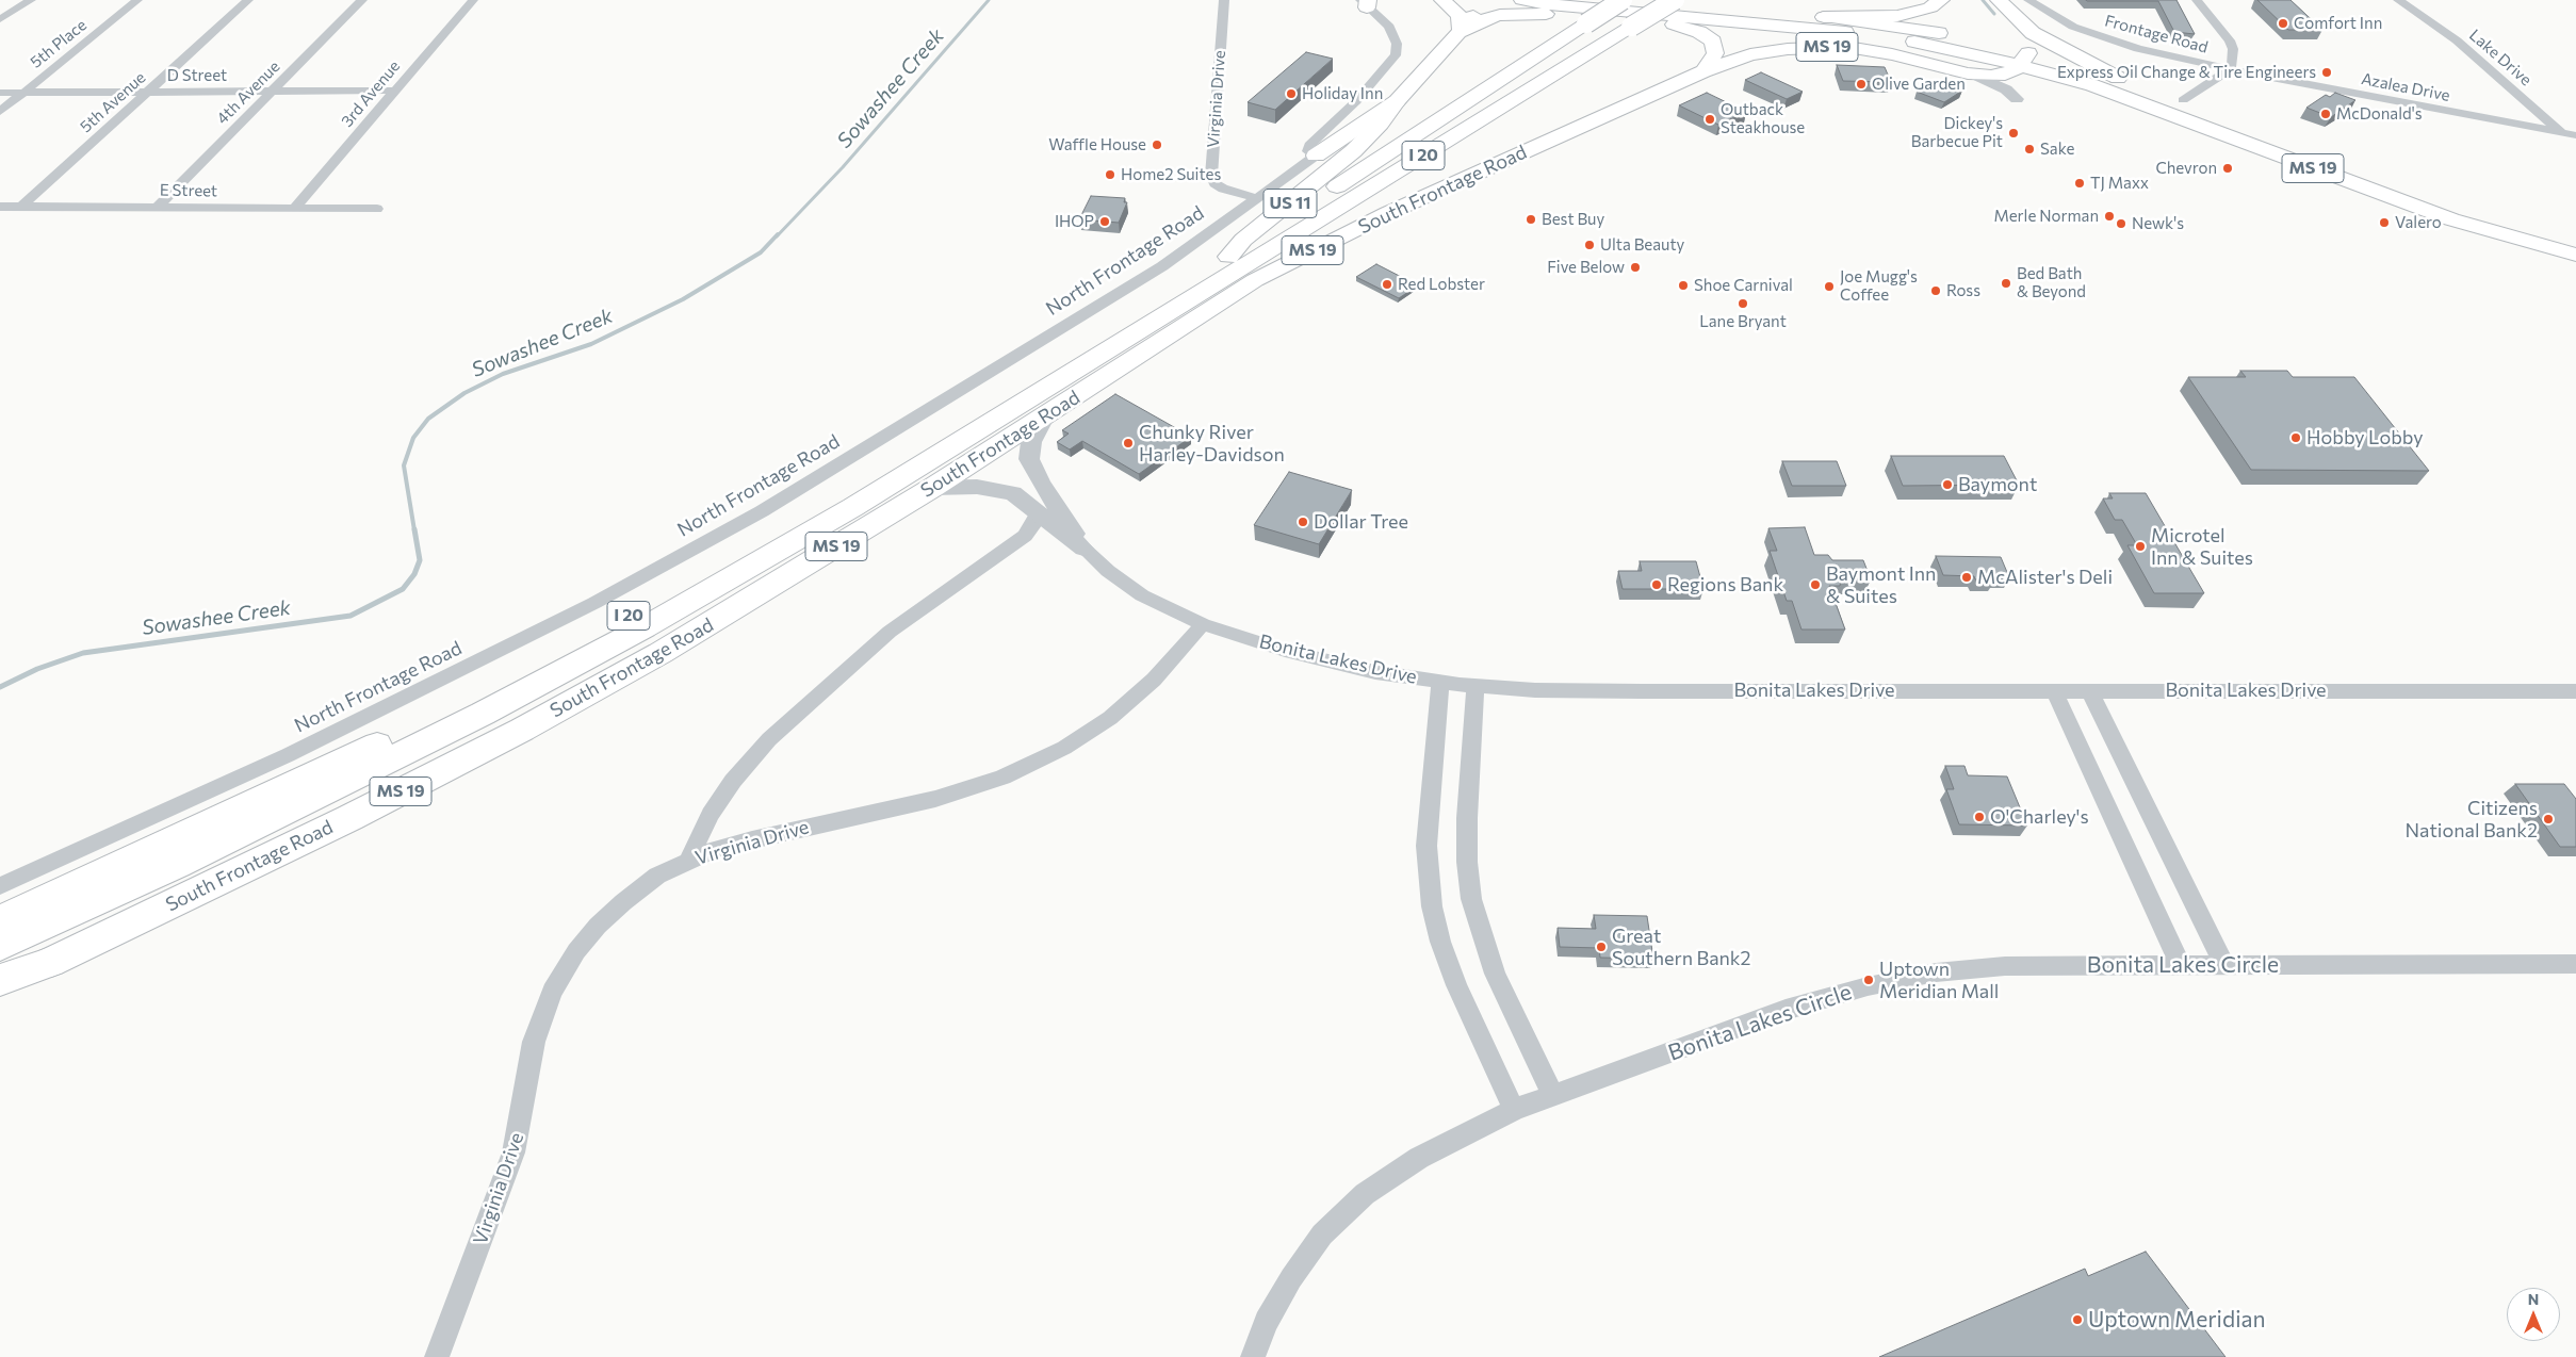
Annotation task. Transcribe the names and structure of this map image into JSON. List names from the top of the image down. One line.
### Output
{"streets":{"main road":["MS 19","I 20","South Frontage Road","US 11"],"street":["Frontage Road","5th Place","Lake Drive","D Street","Azalea Drive","4th Avenue","3rd Avenue","Virginia Drive","5th Avenue","E Street","North Frontage Road","Bonita Lakes Drive","Bonita Lakes Circle"]},"crossings":[["Frontage Road","MS 19"],["Frontage Road","Azalea Drive"],["5th Place","D Street"],["MS 19","South Frontage Road"],["Lake Drive","Azalea Drive"],["D Street","4th Avenue"],["D Street","3rd Avenue"],["D Street","5th Avenue"],["4th Avenue","E Street"],["3rd Avenue","E Street"],["Virginia Drive","North Frontage Road"],["Virginia Drive","Bonita Lakes Drive"],["5th Avenue","E Street"],["I 20","US 11"]],"water":["Sowashee Creek"],"places":["Comfort Inn","Express Oil Change & Tire Engineers","Olive Garden","Holiday Inn","McDonald's","Outback Steakhouse","Dickey's Barbecue Pit","Waffle House","Sake","Chevron","Home2 Suites","TJ Maxx","Merle Norman","Best Buy","IHOP","Valero","Newk's","Ulta Beauty","Five Below","Bed Bath & Beyond","Red Lobster","Shoe Carnival","Joe Mugg's Coffee","Ross","Lane Bryant","Hobby Lobby","Chunky River Harley-Davidson","Baymont","Dollar Tree","Microtel Inn & Suites","McAlister's Deli","Regions Bank","Baymont Inn & Suites","O'Charley's","Citizens National Bank2","Great Southern Bank2","Uptown Meridian Mall","Uptown Meridian"],"north":"top"}
